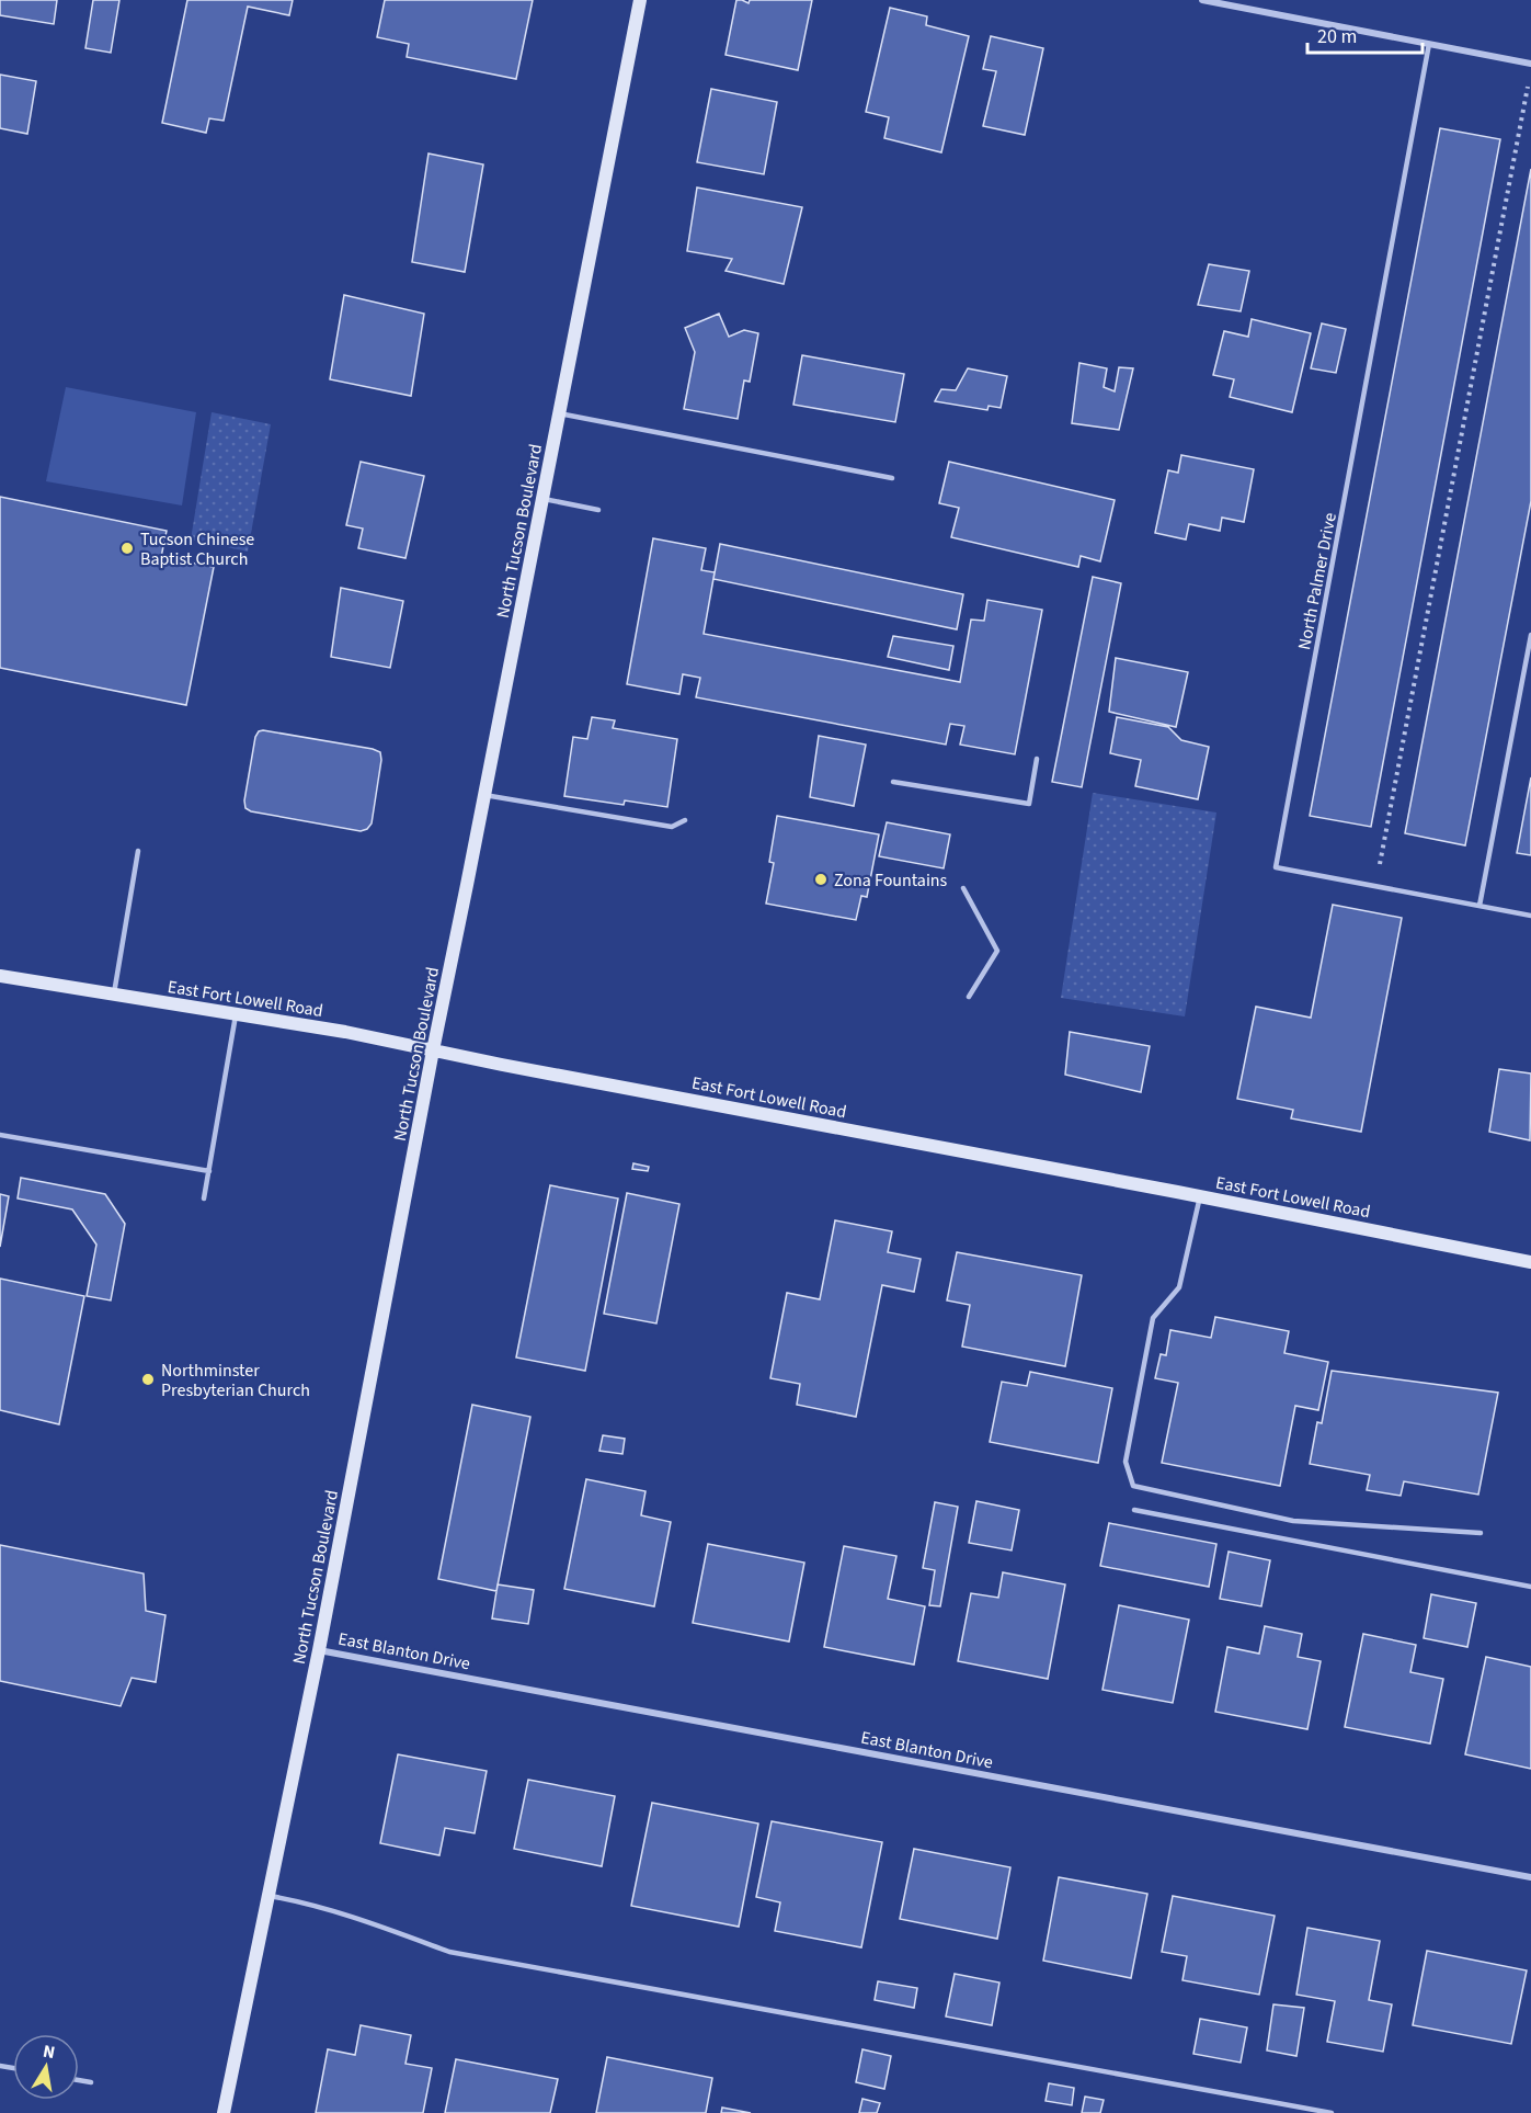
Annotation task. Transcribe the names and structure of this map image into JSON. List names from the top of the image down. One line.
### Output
{"streets":{"main road":["North Tucson Boulevard","East Fort Lowell Road"],"street":["East Blanton Drive"],"lane":["North Palmer Drive"]},"crossings":[["North Tucson Boulevard","East Fort Lowell Road"],["North Tucson Boulevard","East Blanton Drive"]],"places":["Tucson Chinese Baptist Church","Zona Fountains","Northminster Presbyterian Church"],"scale_bar":"20 m","north":"top"}
